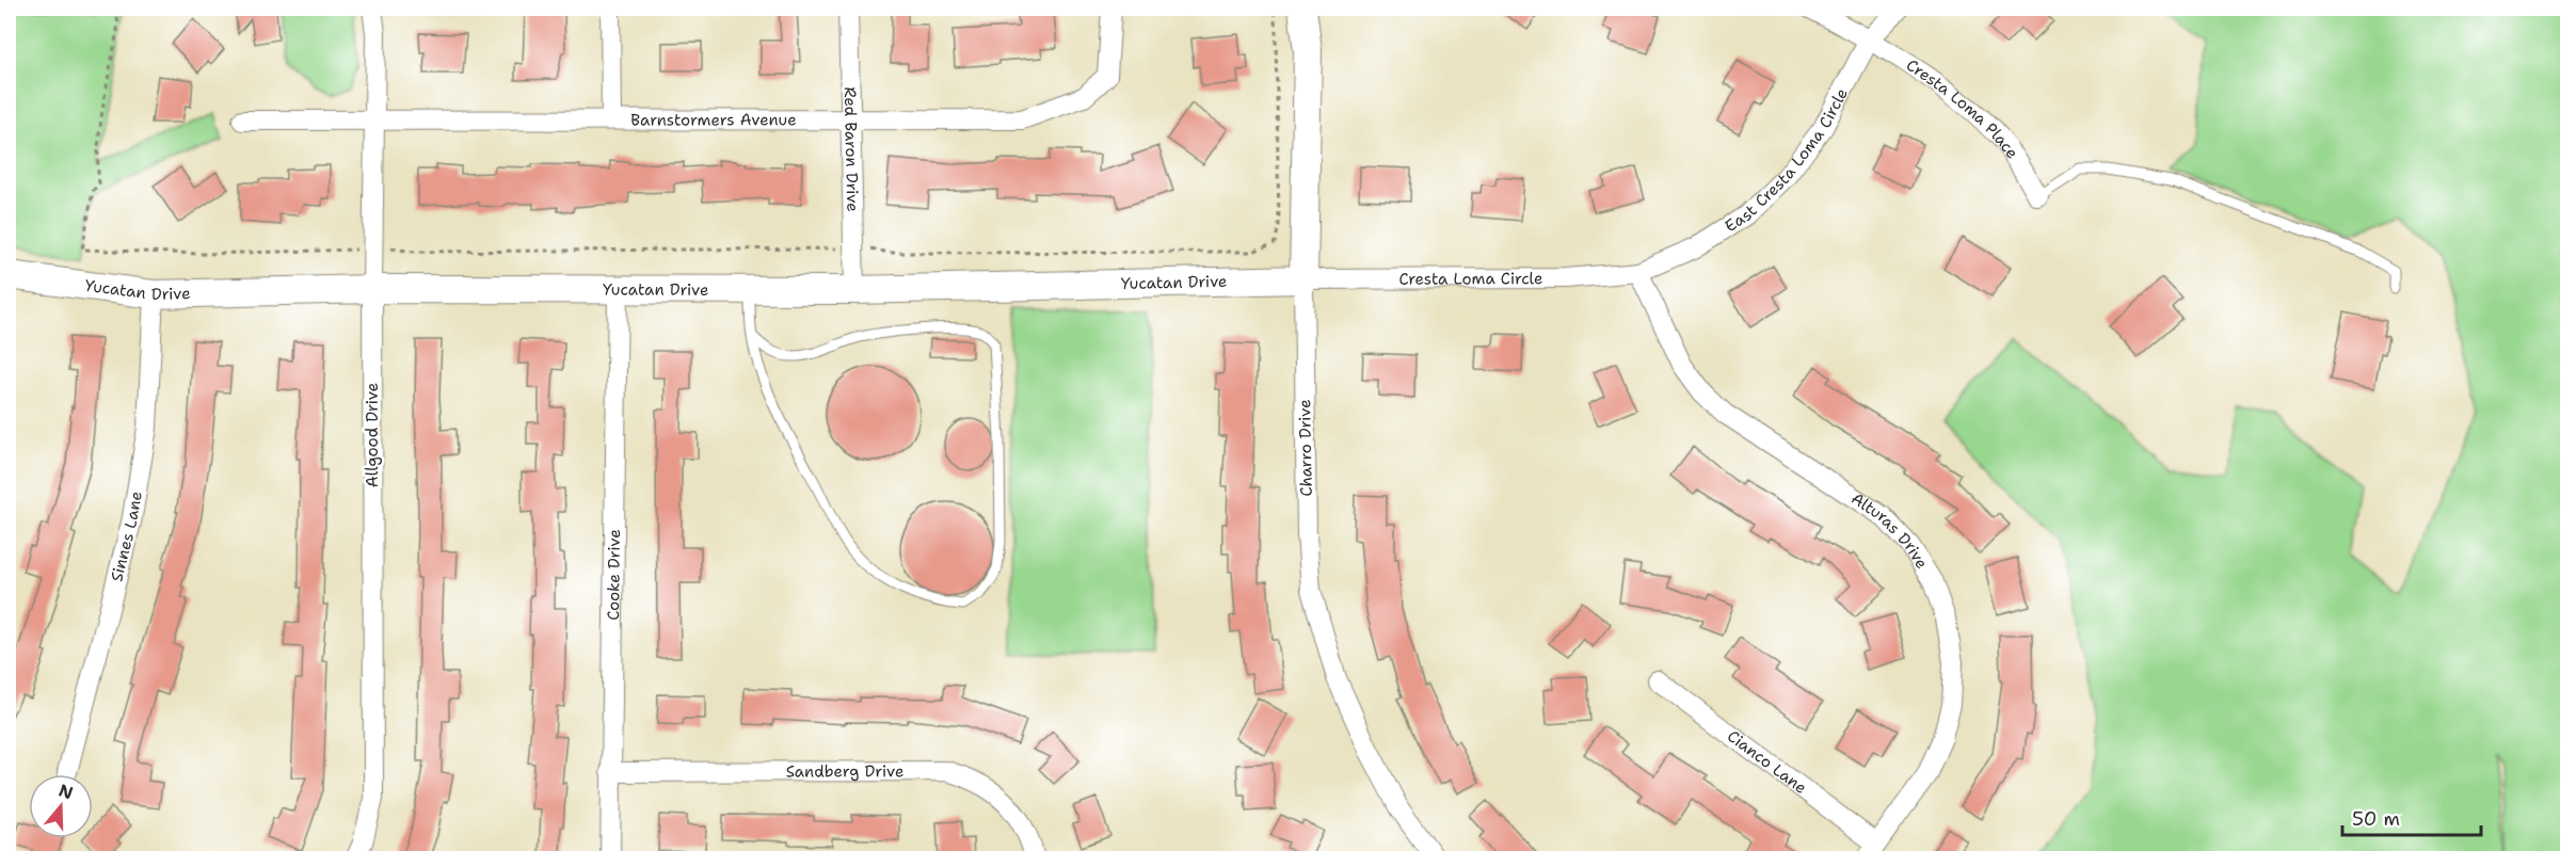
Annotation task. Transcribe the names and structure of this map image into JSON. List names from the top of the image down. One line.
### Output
{"streets":{"street":["Cresta Loma Place","Barnstormers Avenue","Red Baron Drive","East Cresta Loma Circle","Cresta Loma Circle","Yucatan Drive","Allgood Drive","Charro Drive","Alturas Drive","Sinnes Lane","Cooke Drive","Cianco Lane","Sandberg Drive"]},"crossings":[["Cresta Loma Place","East Cresta Loma Circle"],["Barnstormers Avenue","Red Baron Drive"],["Barnstormers Avenue","Allgood Drive"],["Red Baron Drive","Yucatan Drive"],["East Cresta Loma Circle","Cresta Loma Circle"],["East Cresta Loma Circle","Alturas Drive"],["Cresta Loma Circle","Yucatan Drive"],["Cresta Loma Circle","Charro Drive"],["Cresta Loma Circle","Alturas Drive"],["Yucatan Drive","Allgood Drive"],["Yucatan Drive","Charro Drive"],["Yucatan Drive","Sinnes Lane"],["Yucatan Drive","Cooke Drive"],["Alturas Drive","Cianco Lane"],["Cooke Drive","Sandberg Drive"]],"scale_bar":"50 m","north":"top"}
